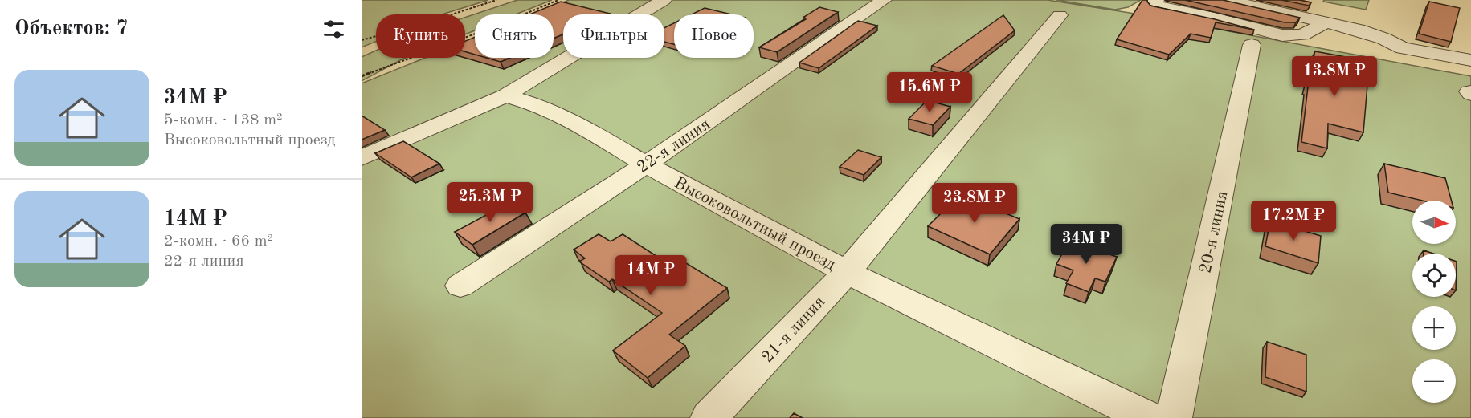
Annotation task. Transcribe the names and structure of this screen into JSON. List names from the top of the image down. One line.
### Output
{"streets":{"street":["22-я линия","Высоковольтный проезд","20-я линия","21-я линия"]},"crossings":[["22-я линия","Высоковольтный проезд"],["Высоковольтный проезд","21-я линия"]],"north":"right","page":{"heading":"Объектов: 7","chip":["Купить","Снять","Фильтры","Новое"],"price":["13.8M ₽","15.6M ₽","25.3M ₽","23.8M ₽","17.2M ₽","34M ₽","14M ₽"],"list":[{"name":"34M ₽","note":"5-комн. · 138 m² · Высоковольтный проезд"},{"name":"14M ₽","note":"2-комн. · 66 m² · 22-я линия"}],"map_buttons":["+","−"]}}
